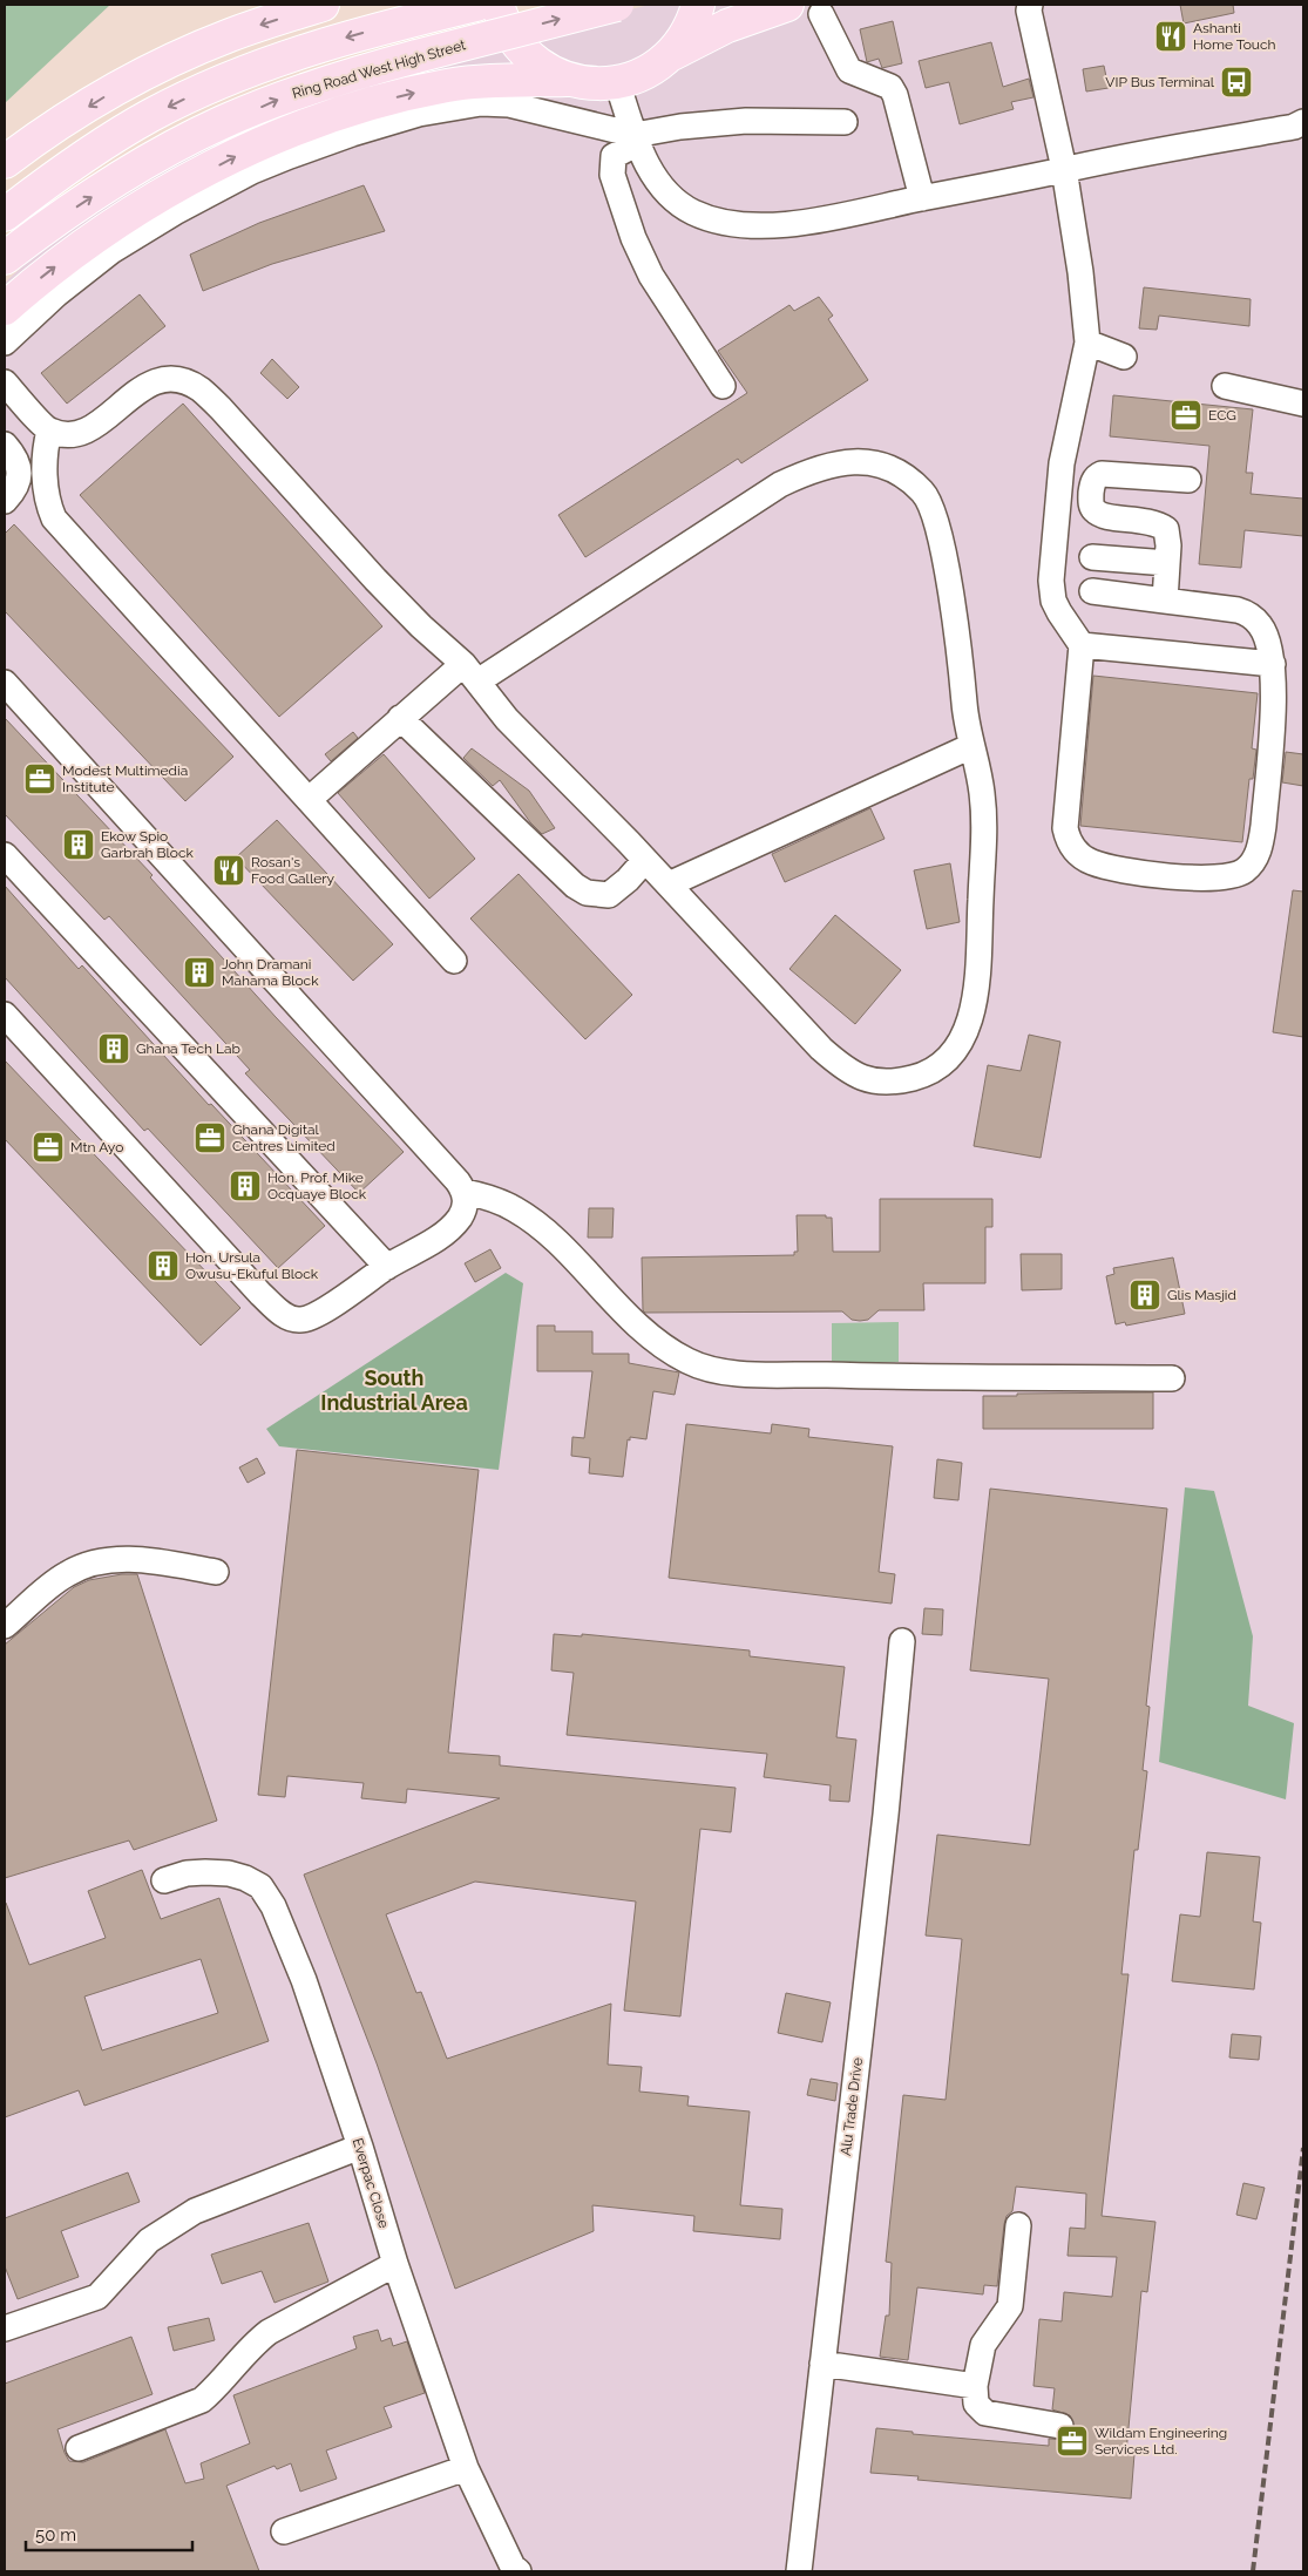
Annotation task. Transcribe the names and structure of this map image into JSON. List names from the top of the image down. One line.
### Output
{"streets":{"main road":["Ring Road West High Street"],"lane":["Alu Trade Drive","Everpac Close"]},"districts":["South Industrial Area"],"places":{"restaurant":["Ashanti Home Touch","Rosan's Food Gallery"],"bus stop":["VIP Bus Terminal"],"office":["ECG","Modest Multimedia Institute","Ghana Digital Centres Limited","Mtn Ayo","Wildam Engineering Services Ltd."],"building":["Ekow Spio Garbrah Block","John Dramani Mahama Block","Ghana Tech Lab","Hon. Prof. Mike Ocquaye Block","Hon. Ursula Owusu-Ekuful Block","Glis Masjid"]},"scale_bar":"50 m"}
